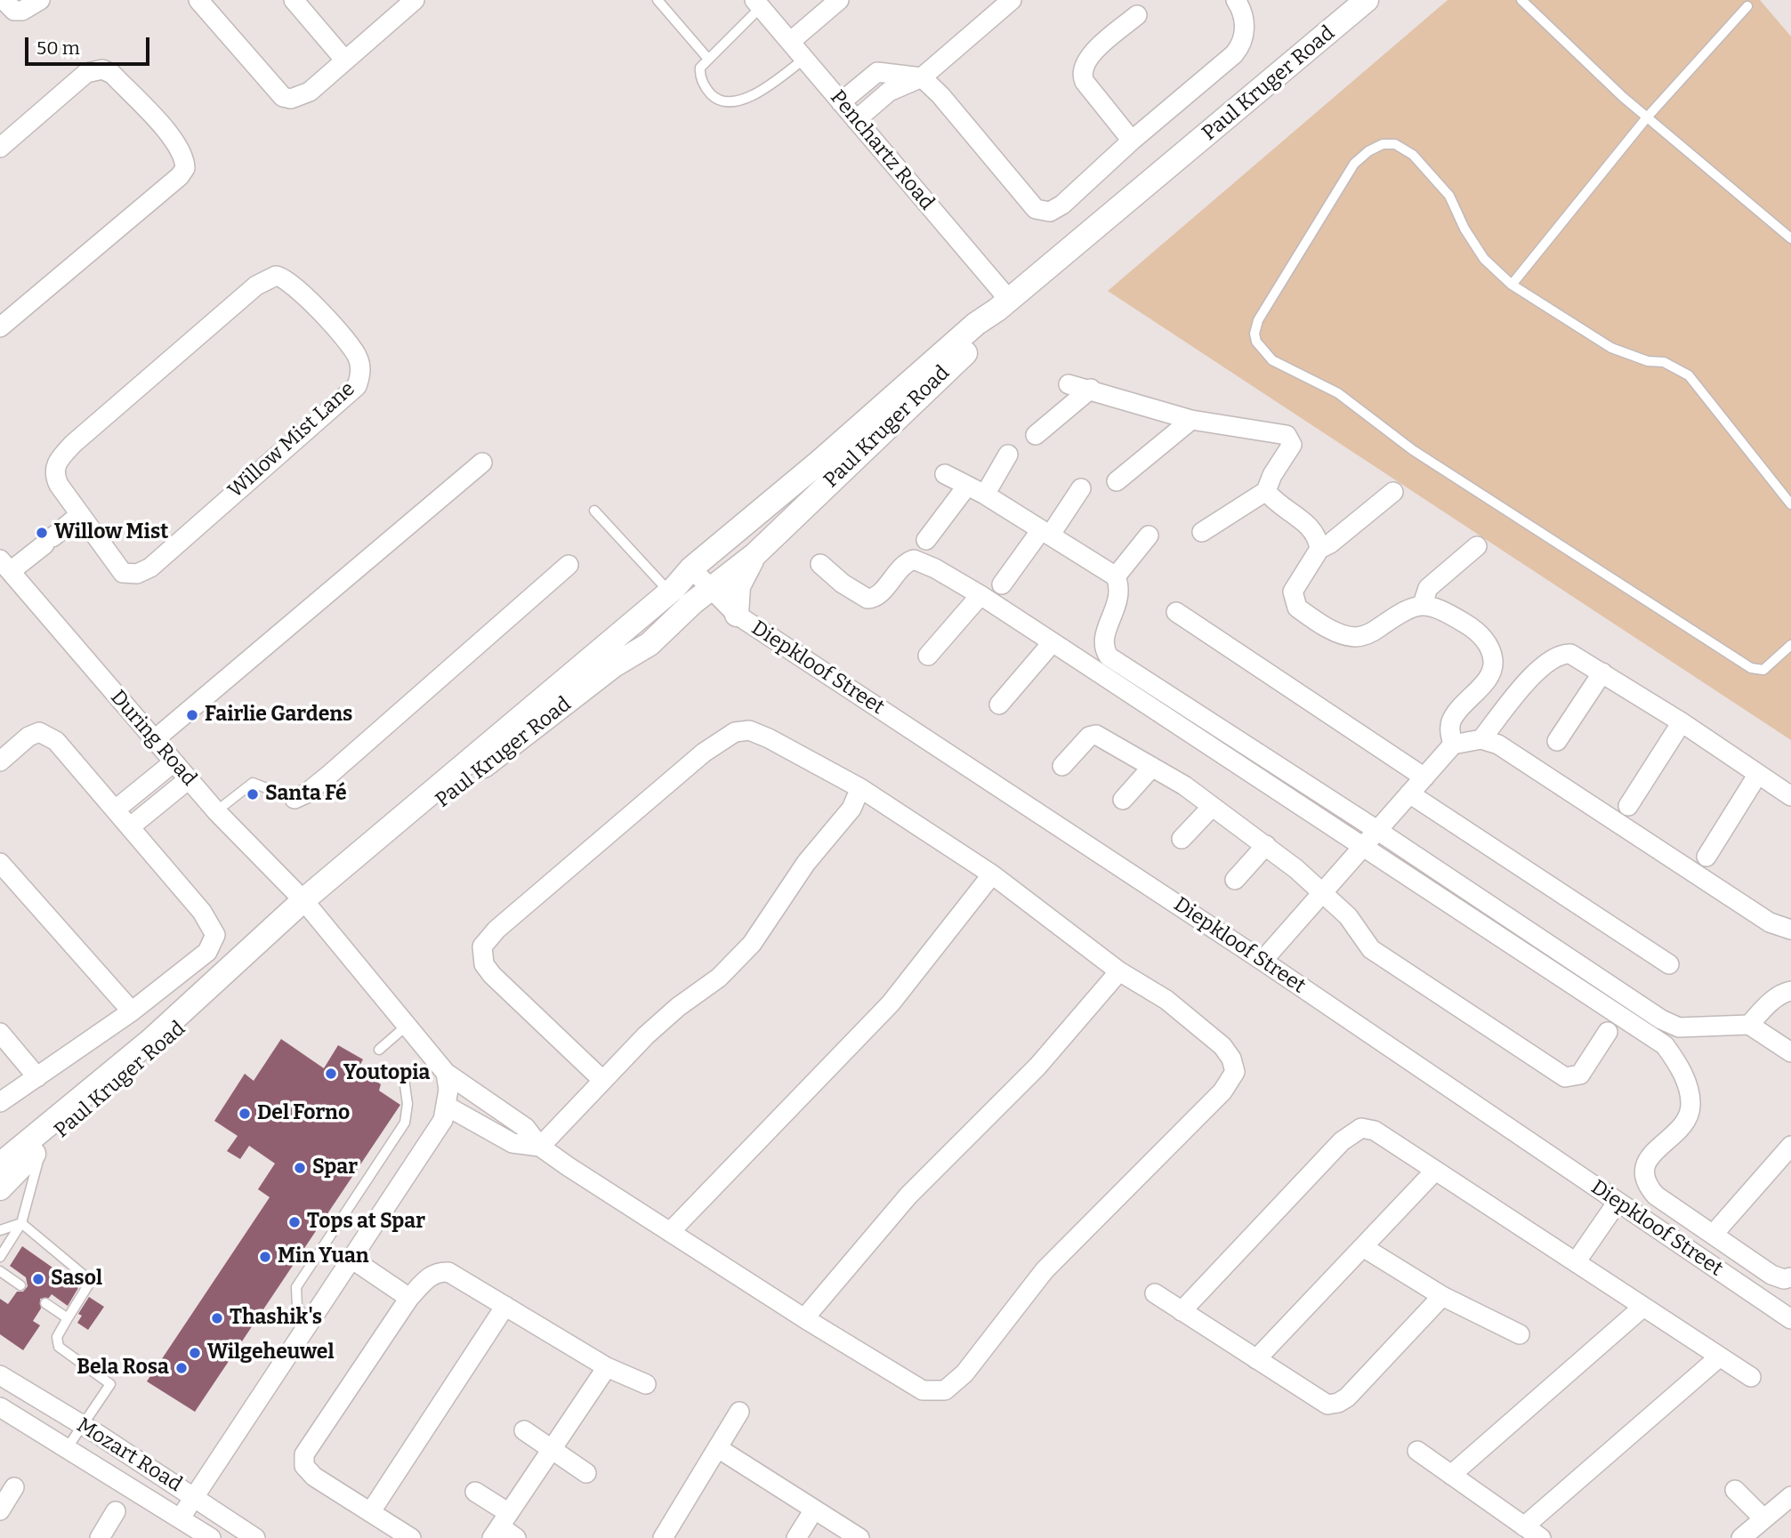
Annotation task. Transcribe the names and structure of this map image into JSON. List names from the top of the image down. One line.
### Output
{"streets":{"street":["Paul Kruger Road","Penchartz Road","Willow Mist Lane","Diepkloof Street","During Road","Mozart Road"]},"crossings":[["Paul Kruger Road","Penchartz Road"],["Paul Kruger Road","Diepkloof Street"],["Paul Kruger Road","During Road"]],"places":["Willow Mist","Fairlie Gardens","Santa Fé","Youtopia","Del Forno","Spar","Tops at Spar","Min Yuan","Sasol","Thashik's","Wilgeheuwel","Bela Rosa"],"scale_bar":"50 m"}
